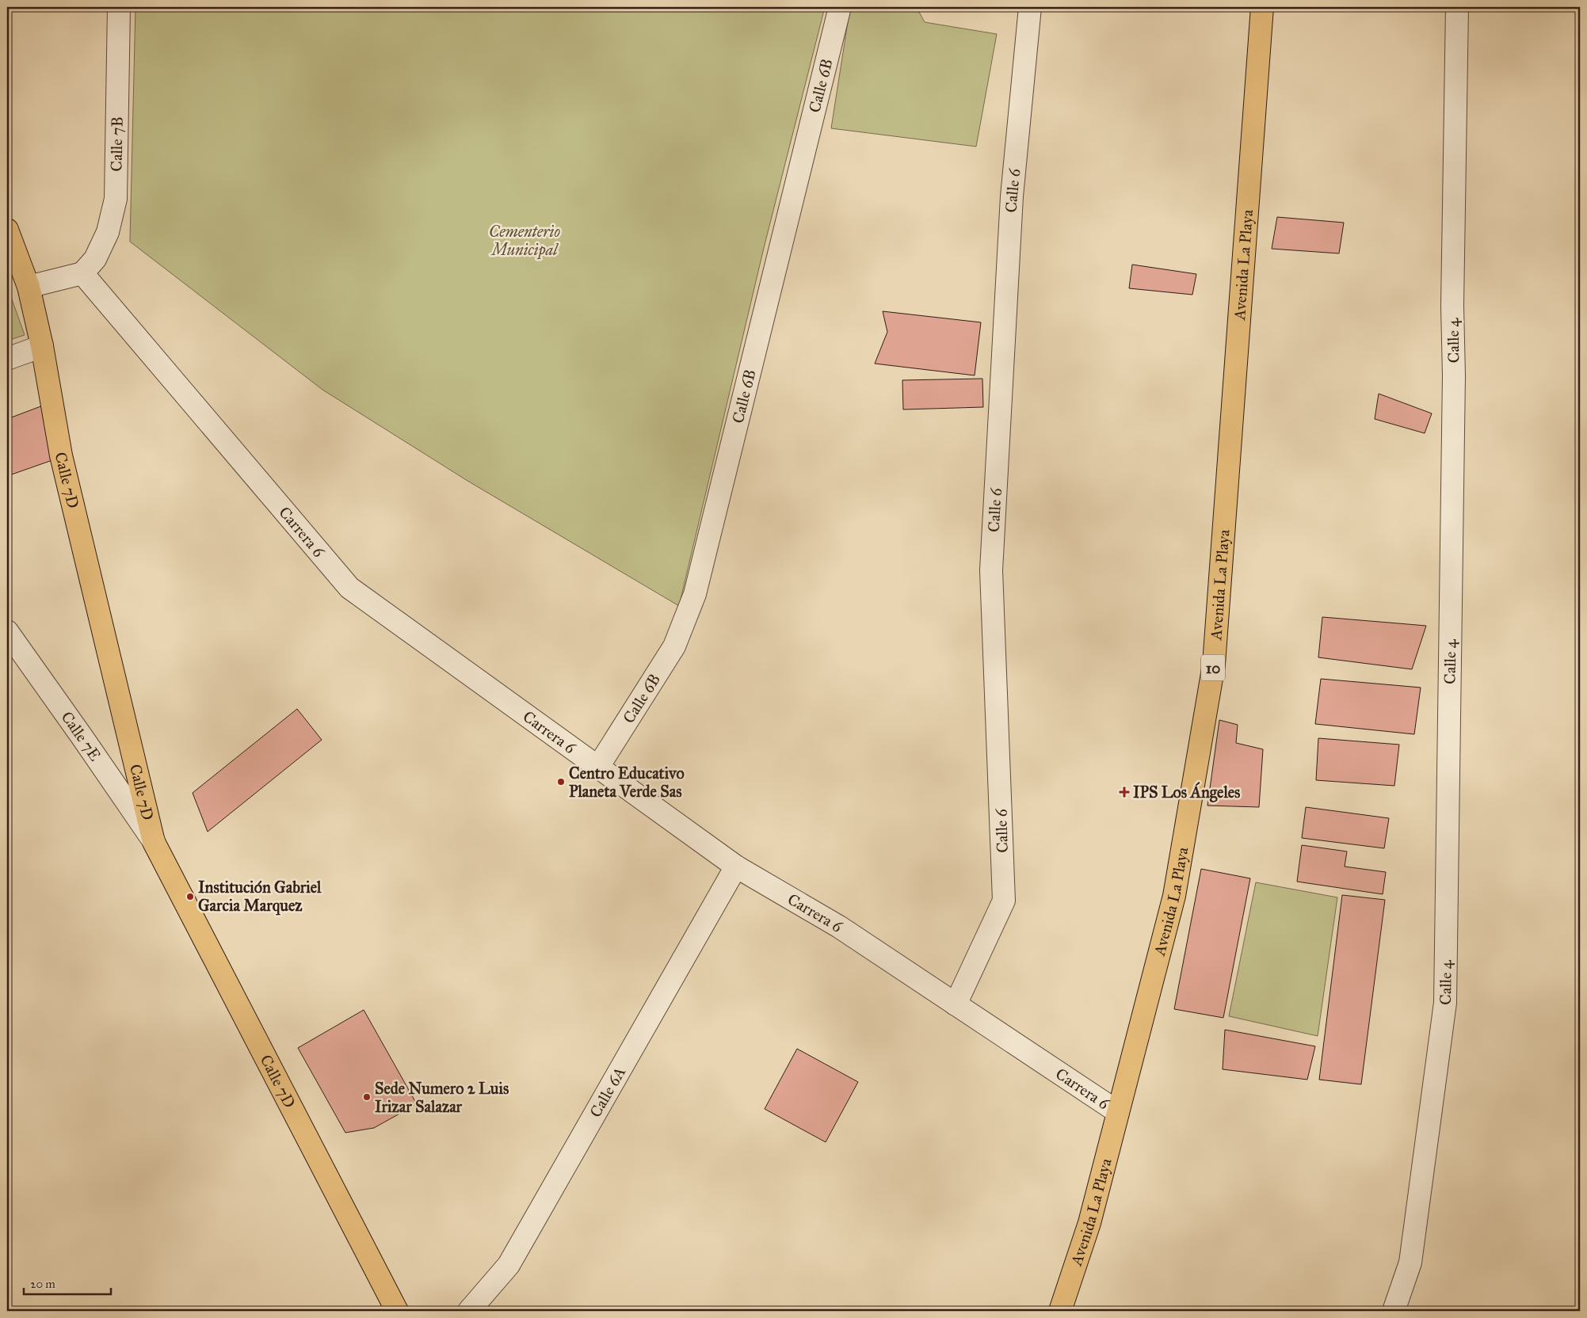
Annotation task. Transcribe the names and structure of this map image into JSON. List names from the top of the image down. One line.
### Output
{"streets":{"main road":["Avenida La Playa","Calle 7D","10"],"street":["Calle 6B","Calle 7B","Calle 6","Calle 4","Carrera 6","Calle 7E","Calle 6A"]},"crossings":[["Calle 6B","Carrera 6"],["Calle 7B","Carrera 6"],["Calle 6","Carrera 6"],["Avenida La Playa","Carrera 6"],["Calle 7D","Calle 7E"],["Carrera 6","Calle 6A"]],"parks":["Cementerio Municipal"],"places":{"other":["Centro Educativo Planeta Verde Sas","Institución Gabriel Garcia Marquez","Sede Numero 2 Luis Irizar Salazar"],"health":["IPS Los Ángeles"]},"scale_bar":"20 m"}
